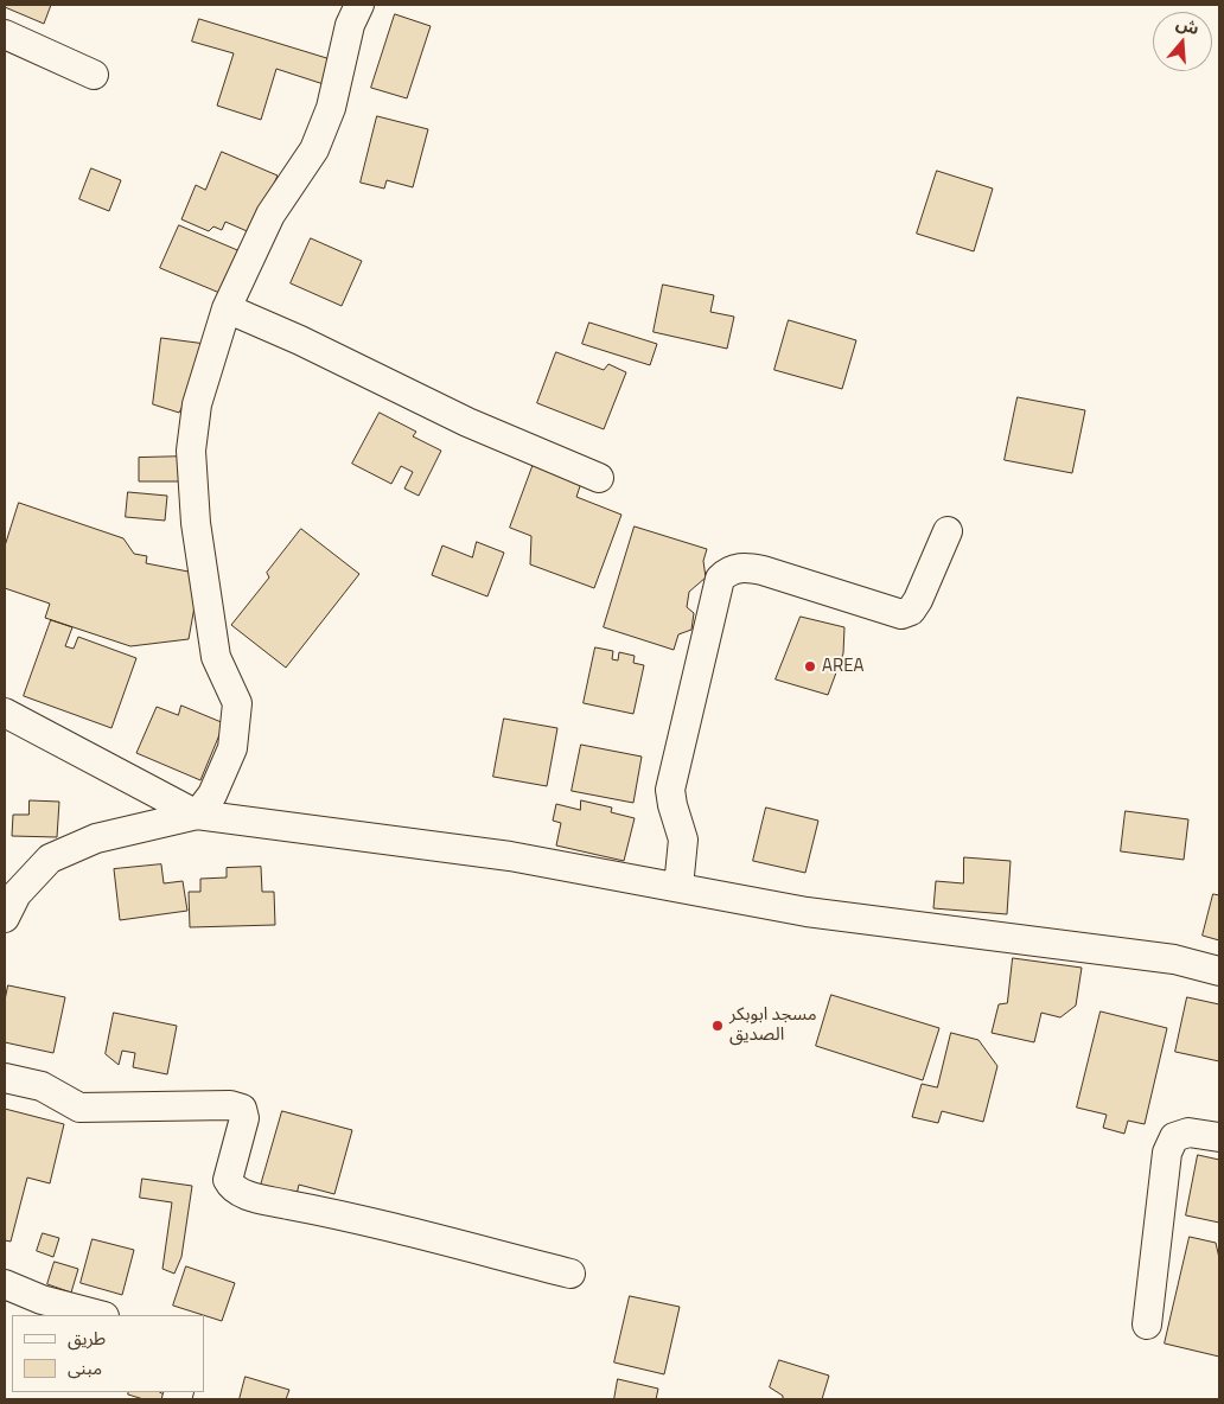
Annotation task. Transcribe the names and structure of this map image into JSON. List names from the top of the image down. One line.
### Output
{"places":["AREA","مسجد ابوبكر الصديق"],"legend":["طريق","مبنى"],"north":"top"}
